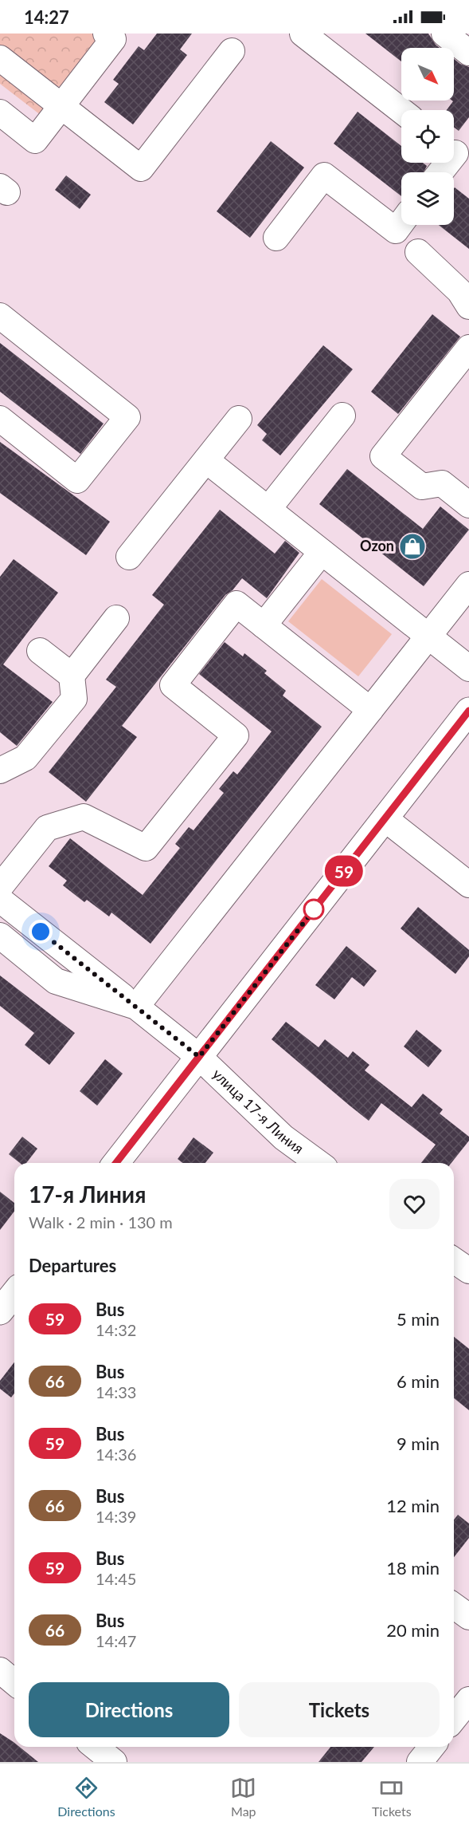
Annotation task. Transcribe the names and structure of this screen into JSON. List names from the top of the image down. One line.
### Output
{"streets":{"street":["улица 17-я Линия"]},"places":{"shop":["Ozon"]},"lines":["bus line 59"],"north":"bottom right","page":{"status":"14:27","on_map":"59","heading":[["17-я Линия","Walk · 2 min · 130 m"],"Departures"],"list":[{"mark":"59","name":"Bus","note":"14:32","value":"5 min"},{"mark":"66","name":"Bus","note":"14:33","value":"6 min"},{"mark":"59","name":"Bus","note":"14:36","value":"9 min"},{"mark":"66","name":"Bus","note":"14:39","value":"12 min"},{"mark":"59","name":"Bus","note":"14:45","value":"18 min"},{"mark":"66","name":"Bus","note":"14:47","value":"20 min"}],"buttons":["Directions","Tickets"],"tabs":["Directions","Map","Tickets"]}}
